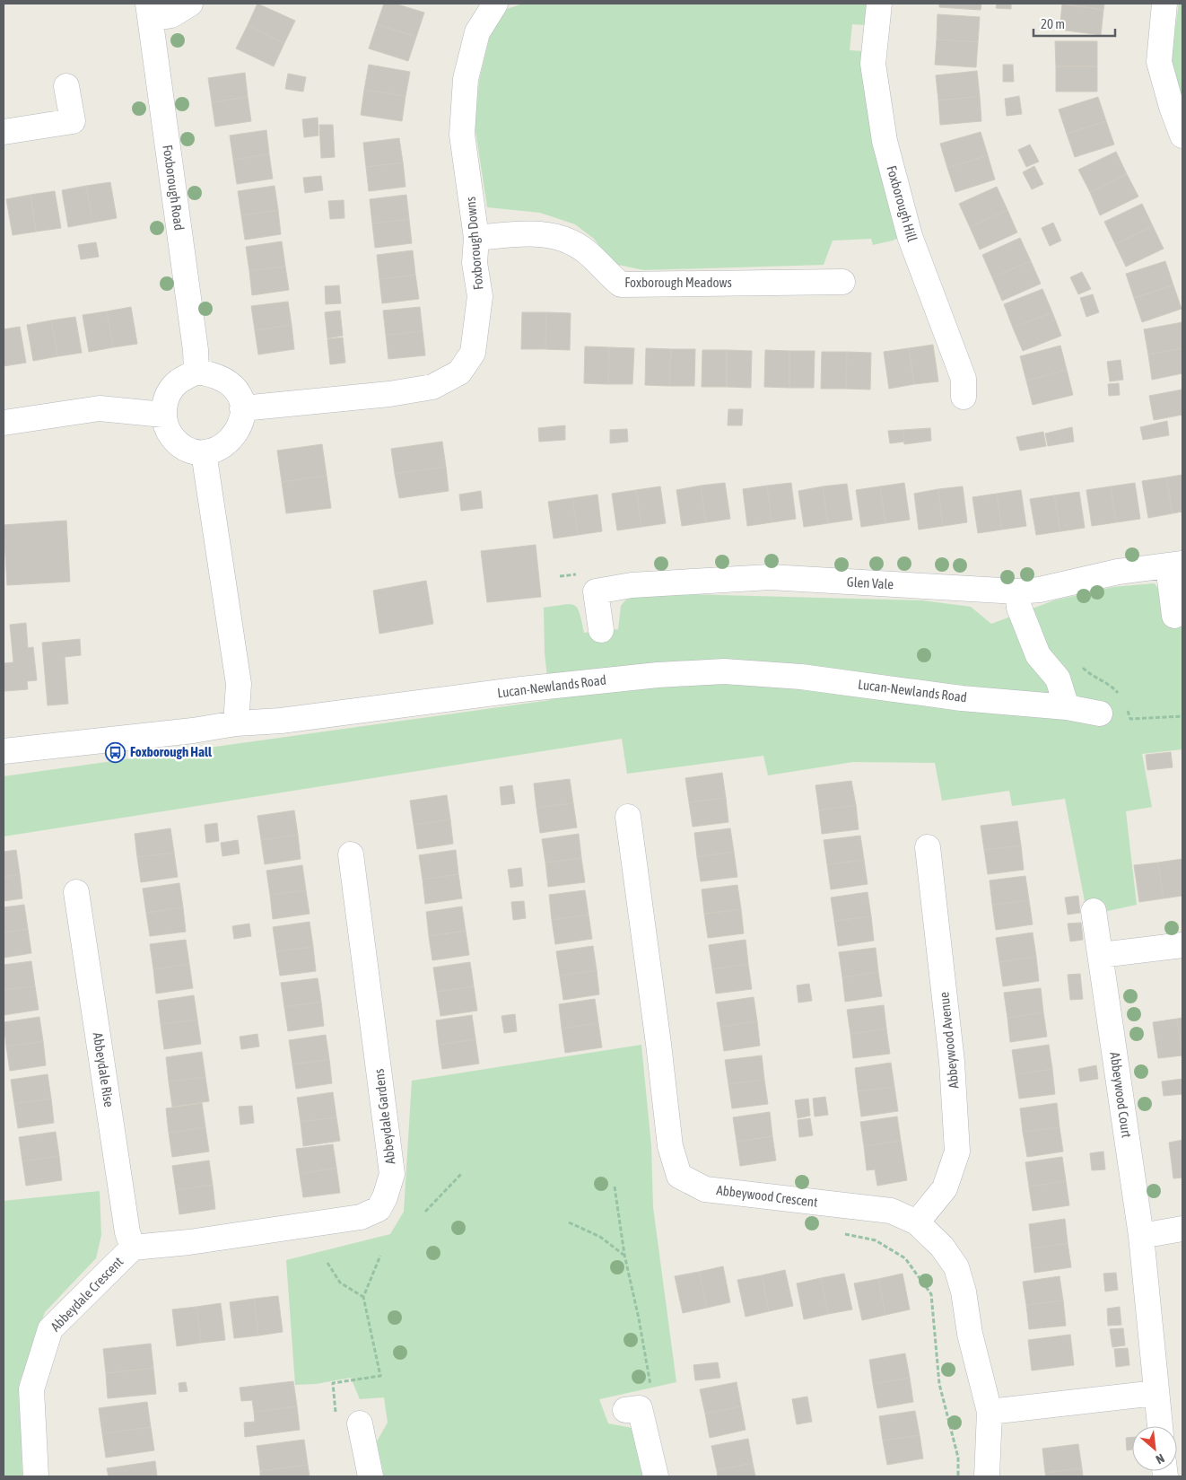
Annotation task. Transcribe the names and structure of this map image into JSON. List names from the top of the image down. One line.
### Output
{"streets":{"street":["Foxborough Road","Foxborough Hill","Foxborough Downs","Foxborough Meadows","Glen Vale","Lucan-Newlands Road","Abbeywood Avenue","Abbeydale Rise","Abbeywood Court","Abbeydale Gardens","Abbeywood Crescent","Abbeydale Crescent"]},"crossings":[["Foxborough Road","Foxborough Downs"],["Foxborough Downs","Foxborough Meadows"],["Abbeywood Avenue","Abbeywood Crescent"],["Abbeydale Rise","Abbeydale Gardens"],["Abbeydale Rise","Abbeydale Crescent"],["Abbeydale Gardens","Abbeydale Crescent"]],"places":{"bus stop":["Foxborough Hall"]},"scale_bar":"20 m","north":"bottom right"}
